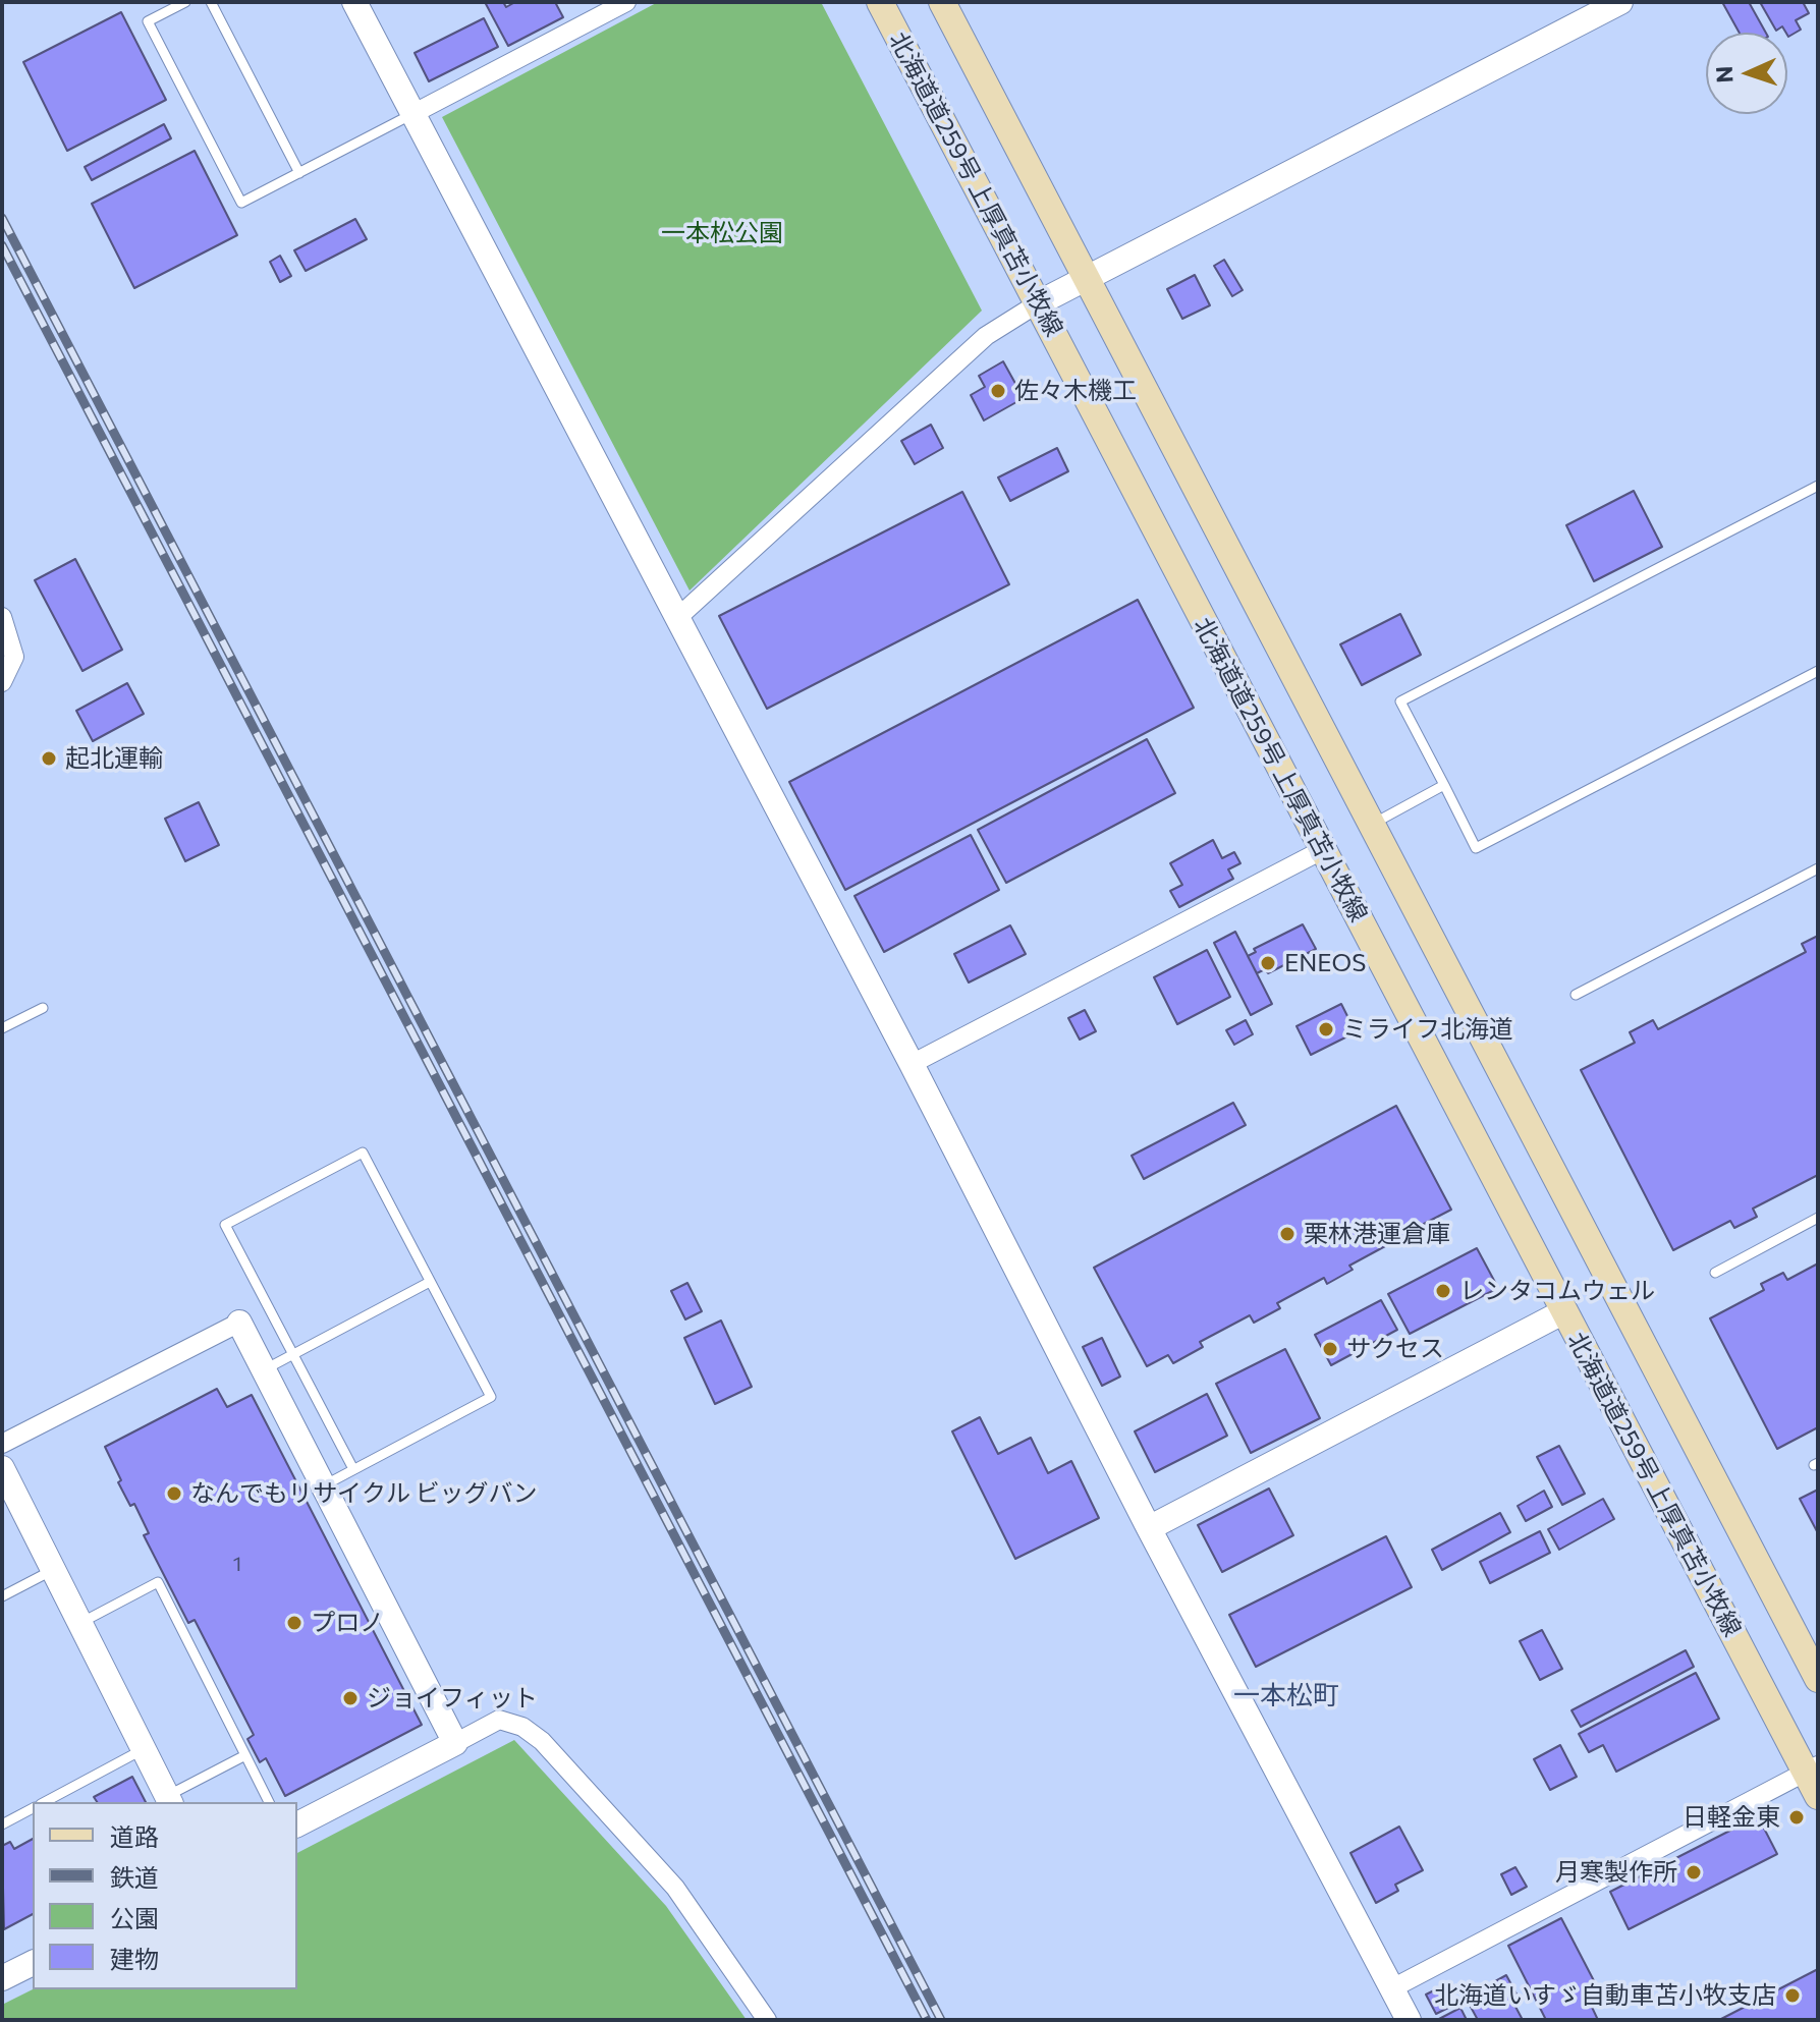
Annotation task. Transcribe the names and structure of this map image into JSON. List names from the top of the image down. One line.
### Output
{"streets":{"main road":["北海道道259号 上厚真苫小牧線"]},"districts":["一本松町"],"parks":["一本松公園"],"places":["佐々木機工","起北運輸","ENEOS","ミライフ北海道","栗林港運倉庫","レンタコムウェル","サクセス","なんでもリサイクル ビッグバン","プロノ","ジョイフィット","日軽金東","月寒製作所","北海道いすゞ自動車苫小牧支店"],"house_numbers":["1"],"legend":["道路","鉄道","公園","建物"],"north":"left"}
